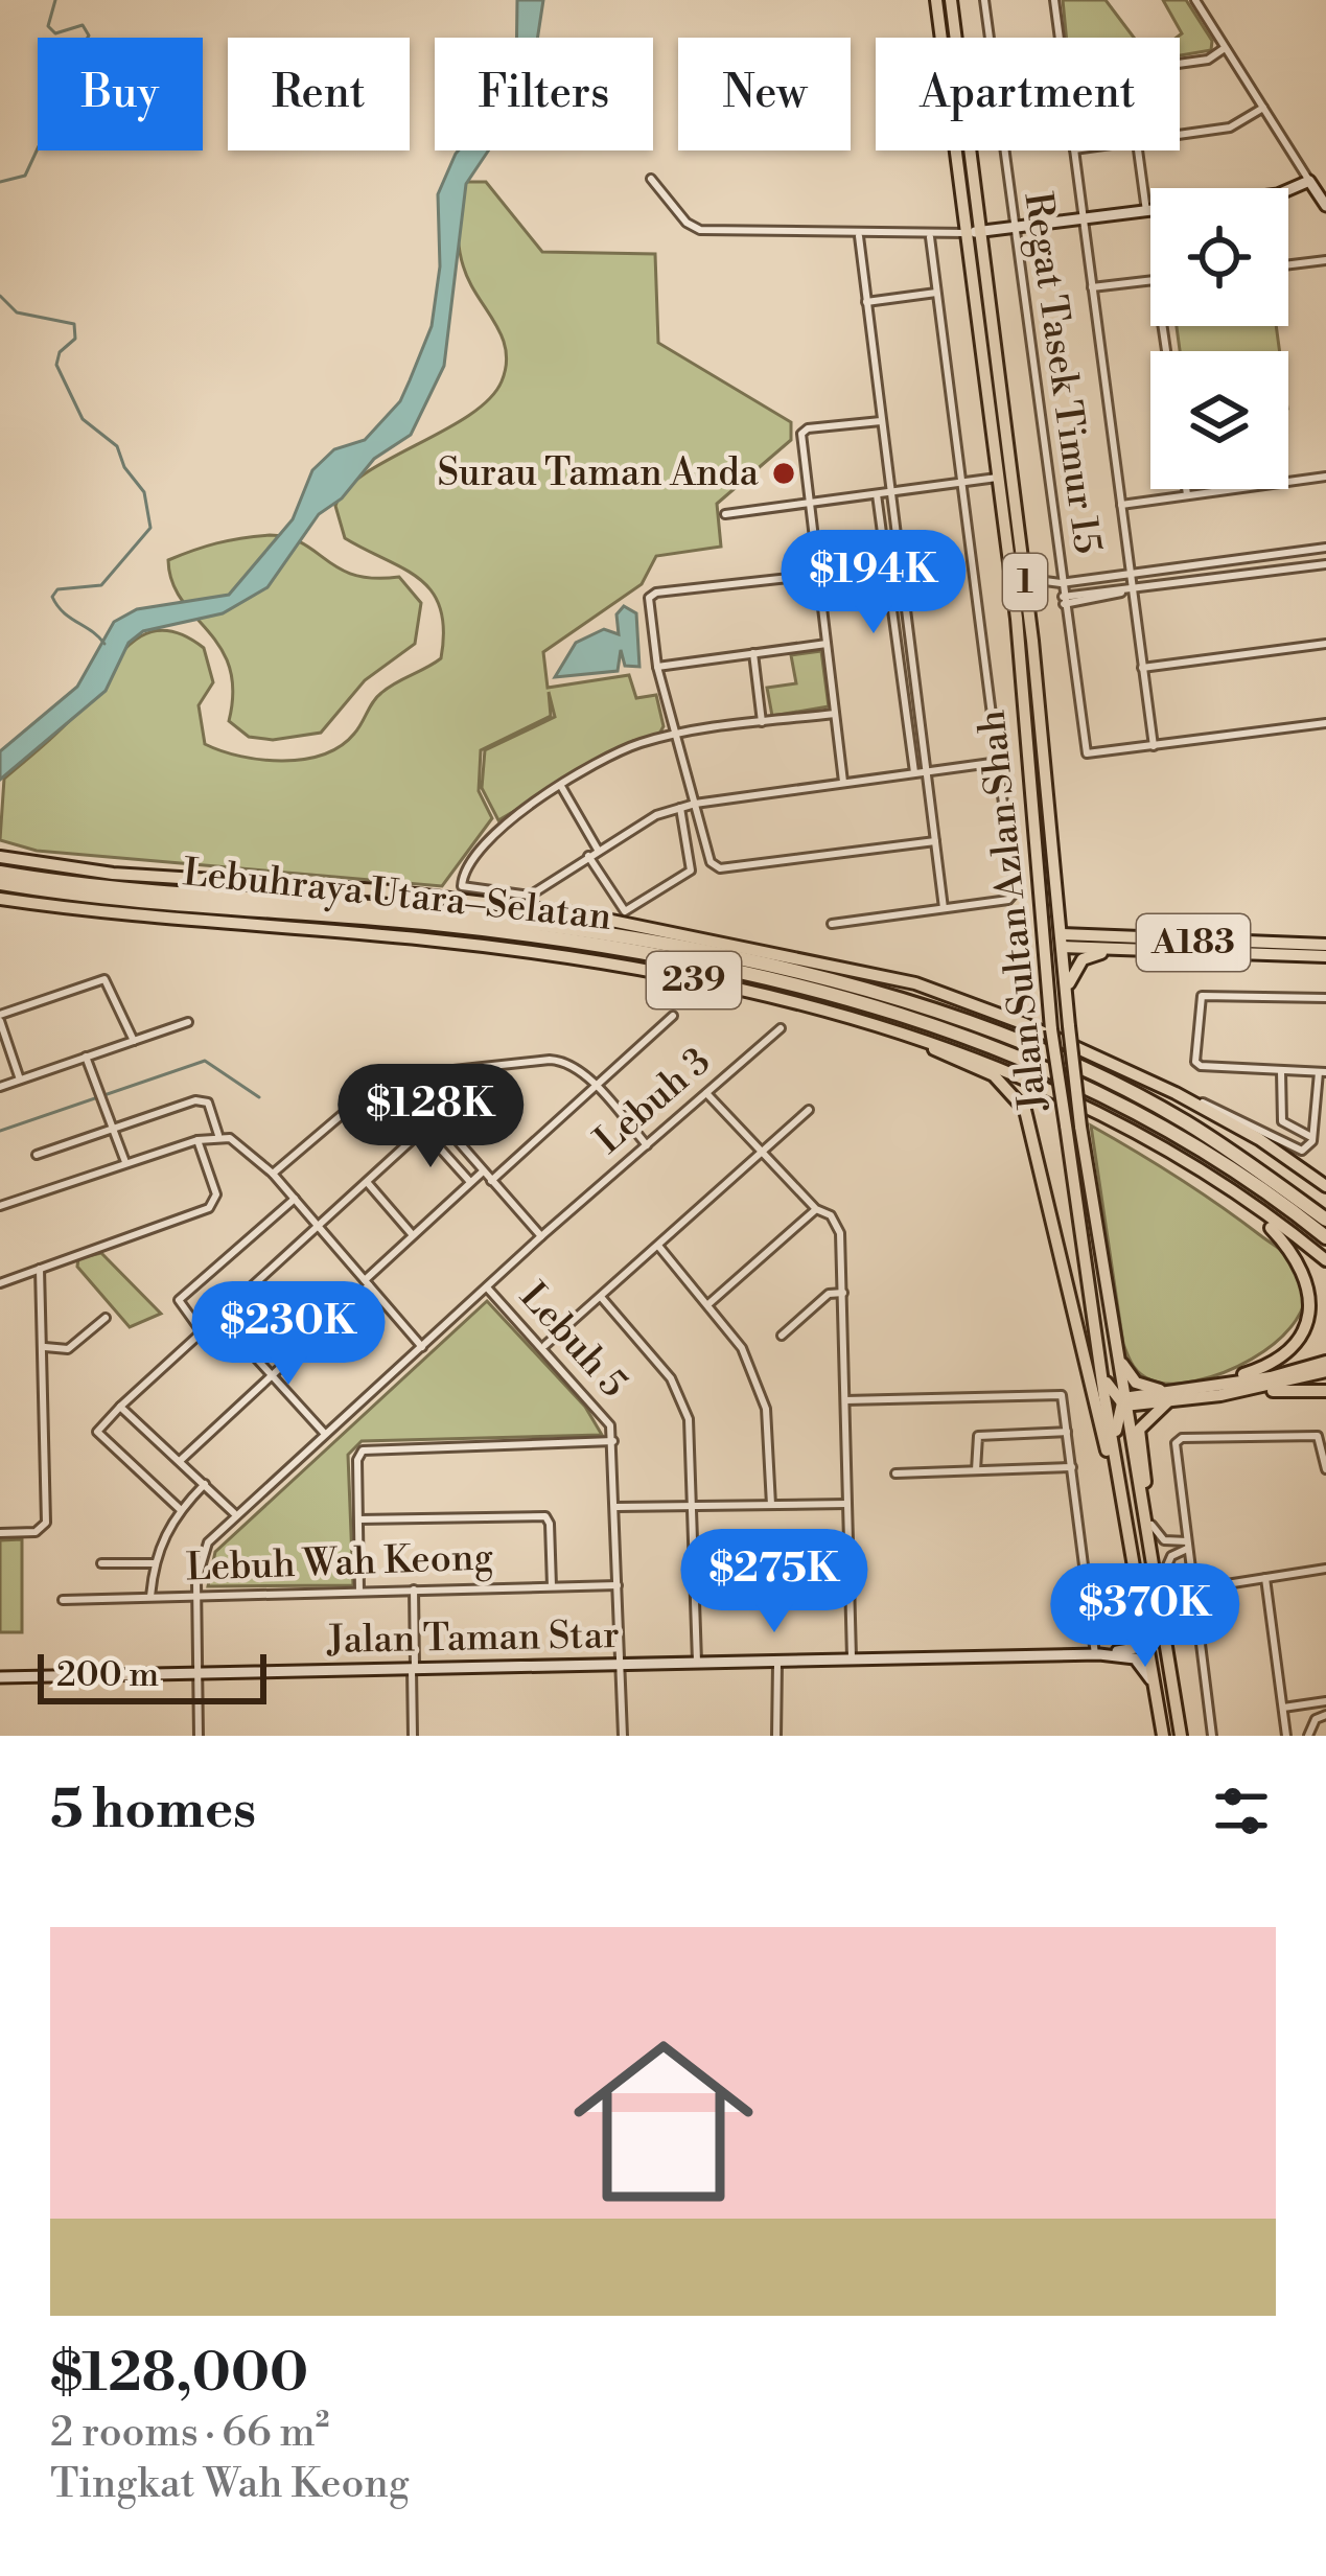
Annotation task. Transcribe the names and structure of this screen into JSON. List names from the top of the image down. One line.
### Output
{"streets":{"highway":["Lebuhraya Utara–Selatan"],"main road":["1","Jalan Sultan Azlan Shah","A183","239"],"street":["Regat Tasek Timur 15","Lebuh 3","Lebuh 5","Lebuh Wah Keong","Jalan Taman Star"]},"crossings":[["Jalan Sultan Azlan Shah","A183"],["Jalan Sultan Azlan Shah","Jalan Taman Star"],["Lebuh 3","Lebuh 5"],["Lebuh 3","Lebuh Wah Keong"],["Lebuh 3","Jalan Taman Star"],["Lebuh 5","Lebuh Wah Keong"],["Lebuh 5","Jalan Taman Star"]],"places":["Surau Taman Anda"],"scale_bar":"200 m","page":{"chip":["Buy","Rent","Filters","New","Apartment"],"price":["$194K","$128K","$230K","$275K","$370K"],"scale":"200 m","heading":"5 homes","list":[{"name":"$128,000","note":"2 rooms · 66 m² · Tingkat Wah Keong"}]}}
